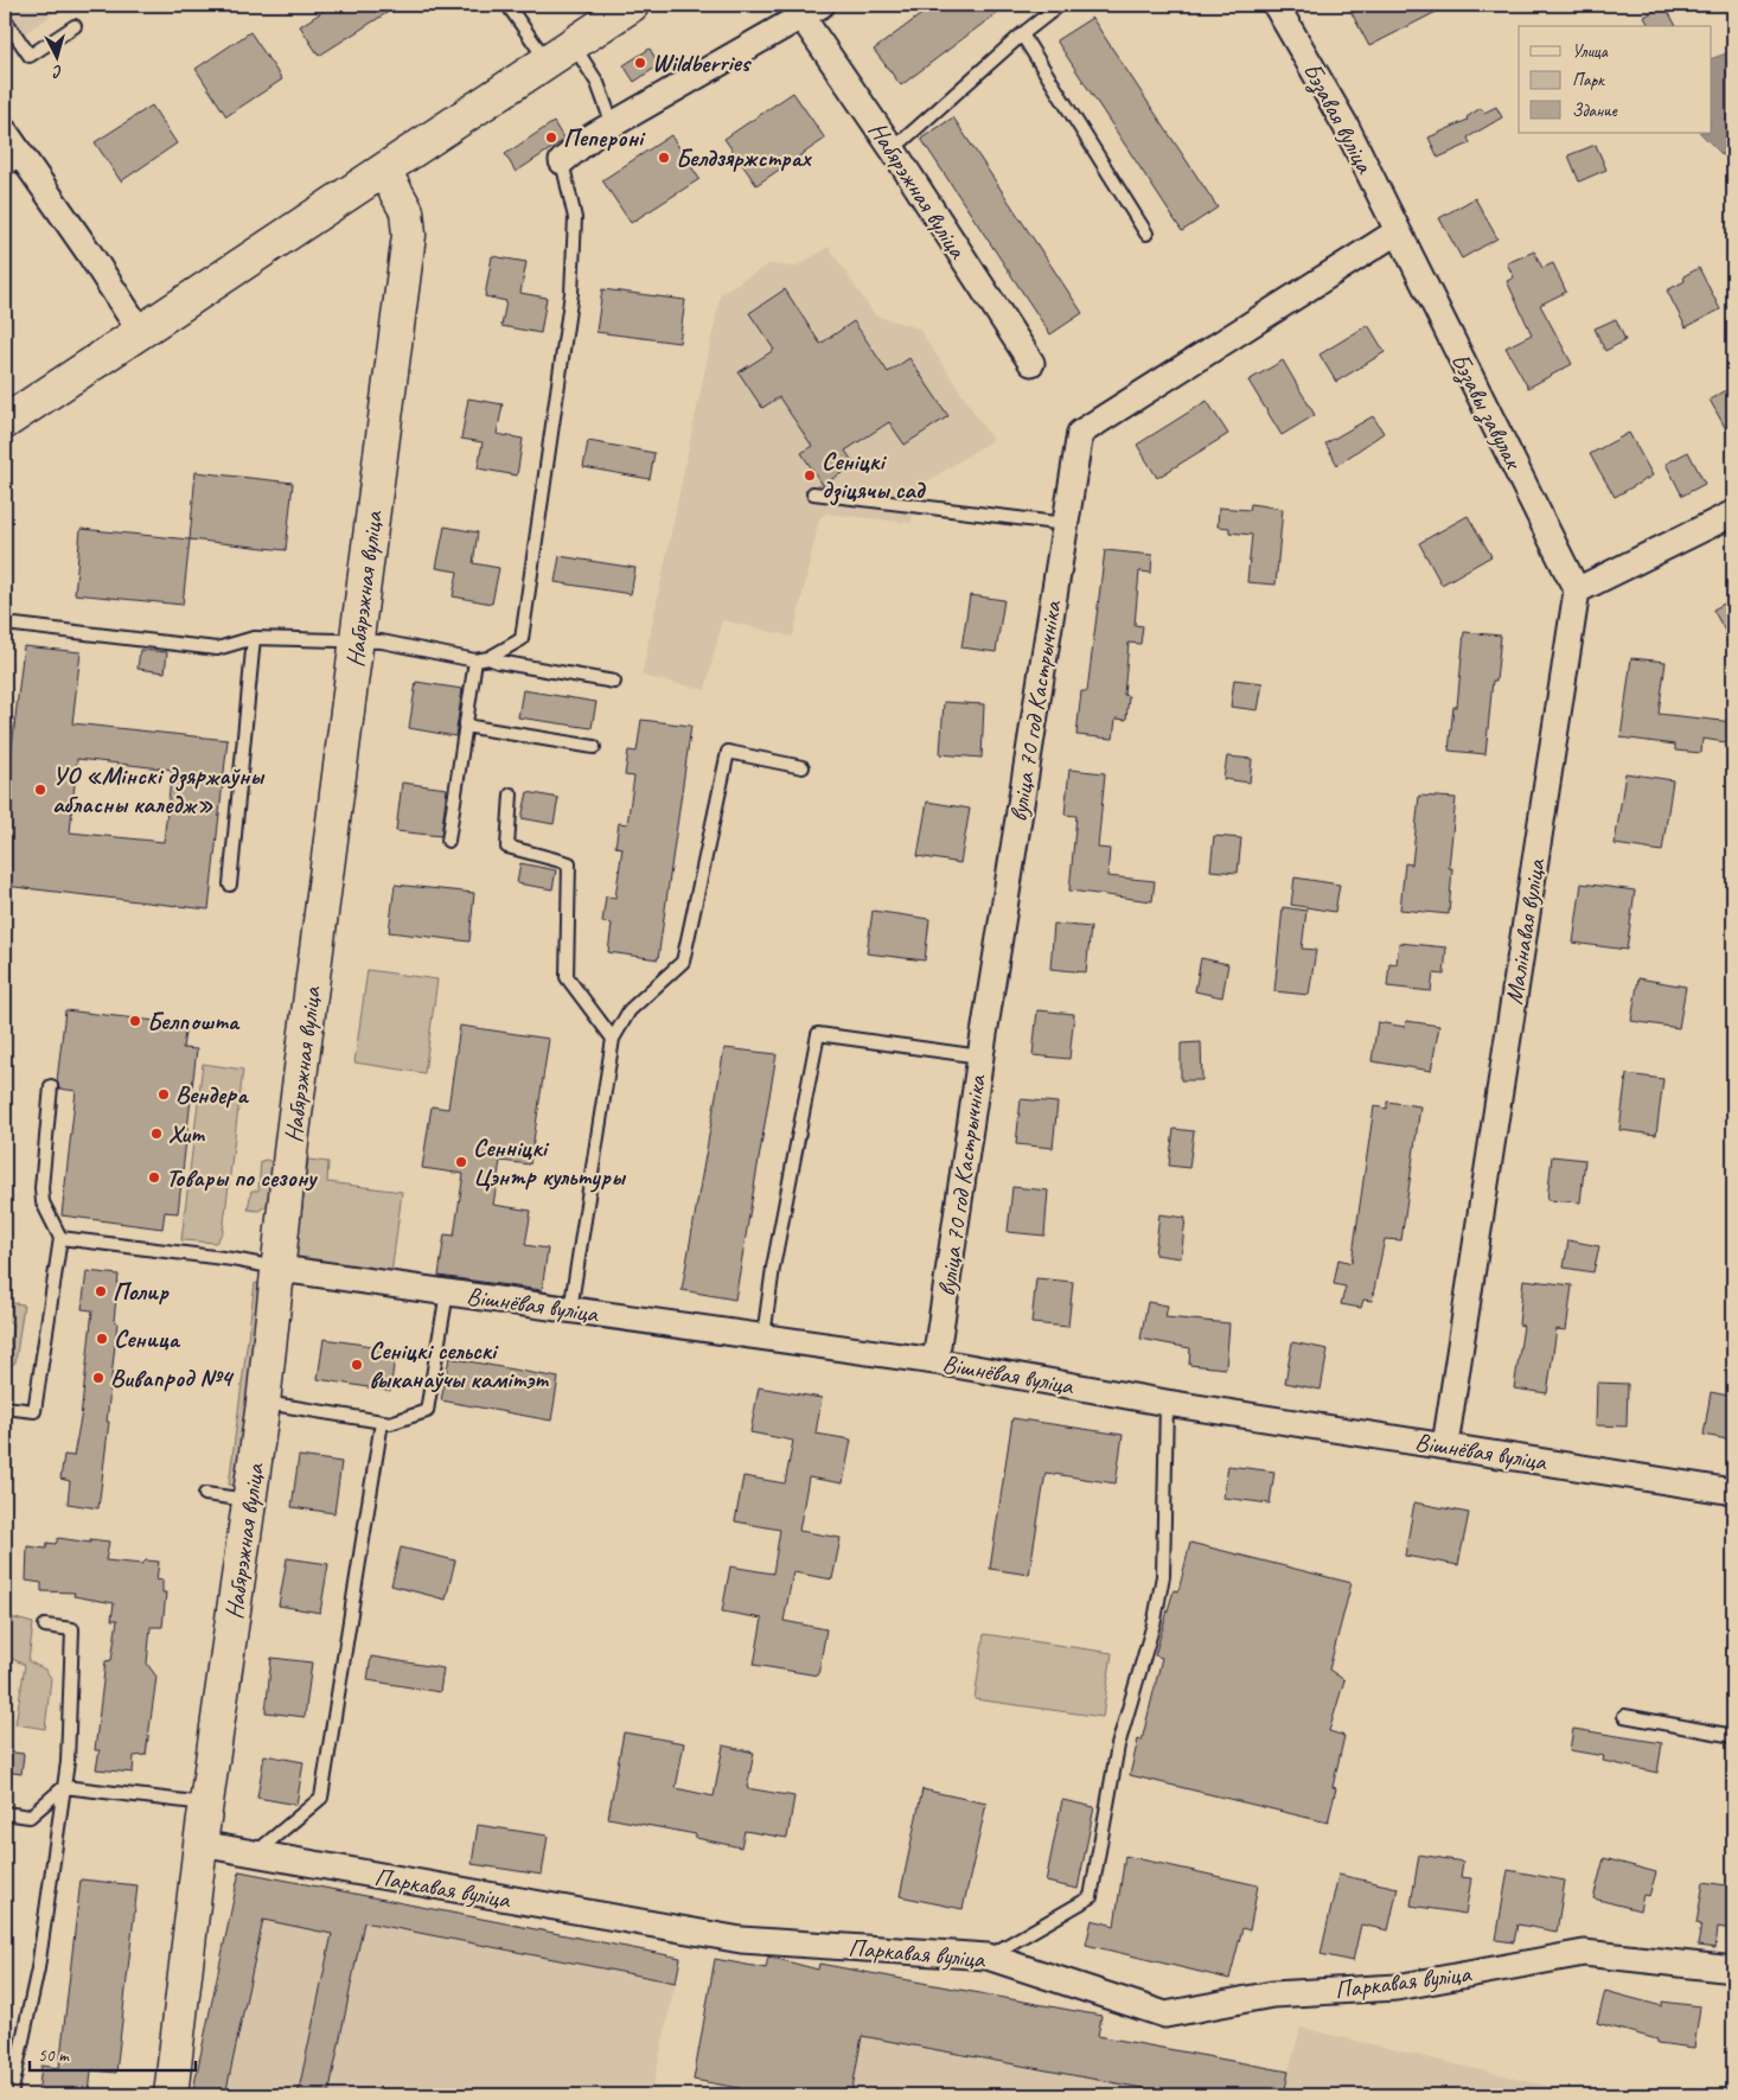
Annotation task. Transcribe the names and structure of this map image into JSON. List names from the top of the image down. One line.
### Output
{"streets":{"street":["Бэзавая вуліца","Набярэжная вуліца","Бэзавы завулак","вуліца 70 год Кастрычніка","Малінавая вуліца","Вішнёвая вуліца","Паркавая вуліца"]},"crossings":[["Бэзавая вуліца","Бэзавы завулак"],["Бэзавая вуліца","вуліца 70 год Кастрычніка"],["Набярэжная вуліца","Вішнёвая вуліца"],["Набярэжная вуліца","Паркавая вуліца"],["Бэзавы завулак","вуліца 70 год Кастрычніка"],["Бэзавы завулак","Малінавая вуліца"],["вуліца 70 год Кастрычніка","Вішнёвая вуліца"],["Малінавая вуліца","Вішнёвая вуліца"]],"places":["Wildberries","Пепероні","Белдзяржстрах","Сеніцкі дзіцячы сад","УО «Мінскі дзяржаўны абласны каледж»","Белпошта","Вендера","Хит","Сенніцкі Цэнтр культуры","Товары по сезону","Полир","Сеница","Сеніцкі сельскі выканаўчы камітэт","Вивапрод №4"],"legend":["Улица","Парк","Здание"],"scale_bar":"50 m","north":"bottom"}
